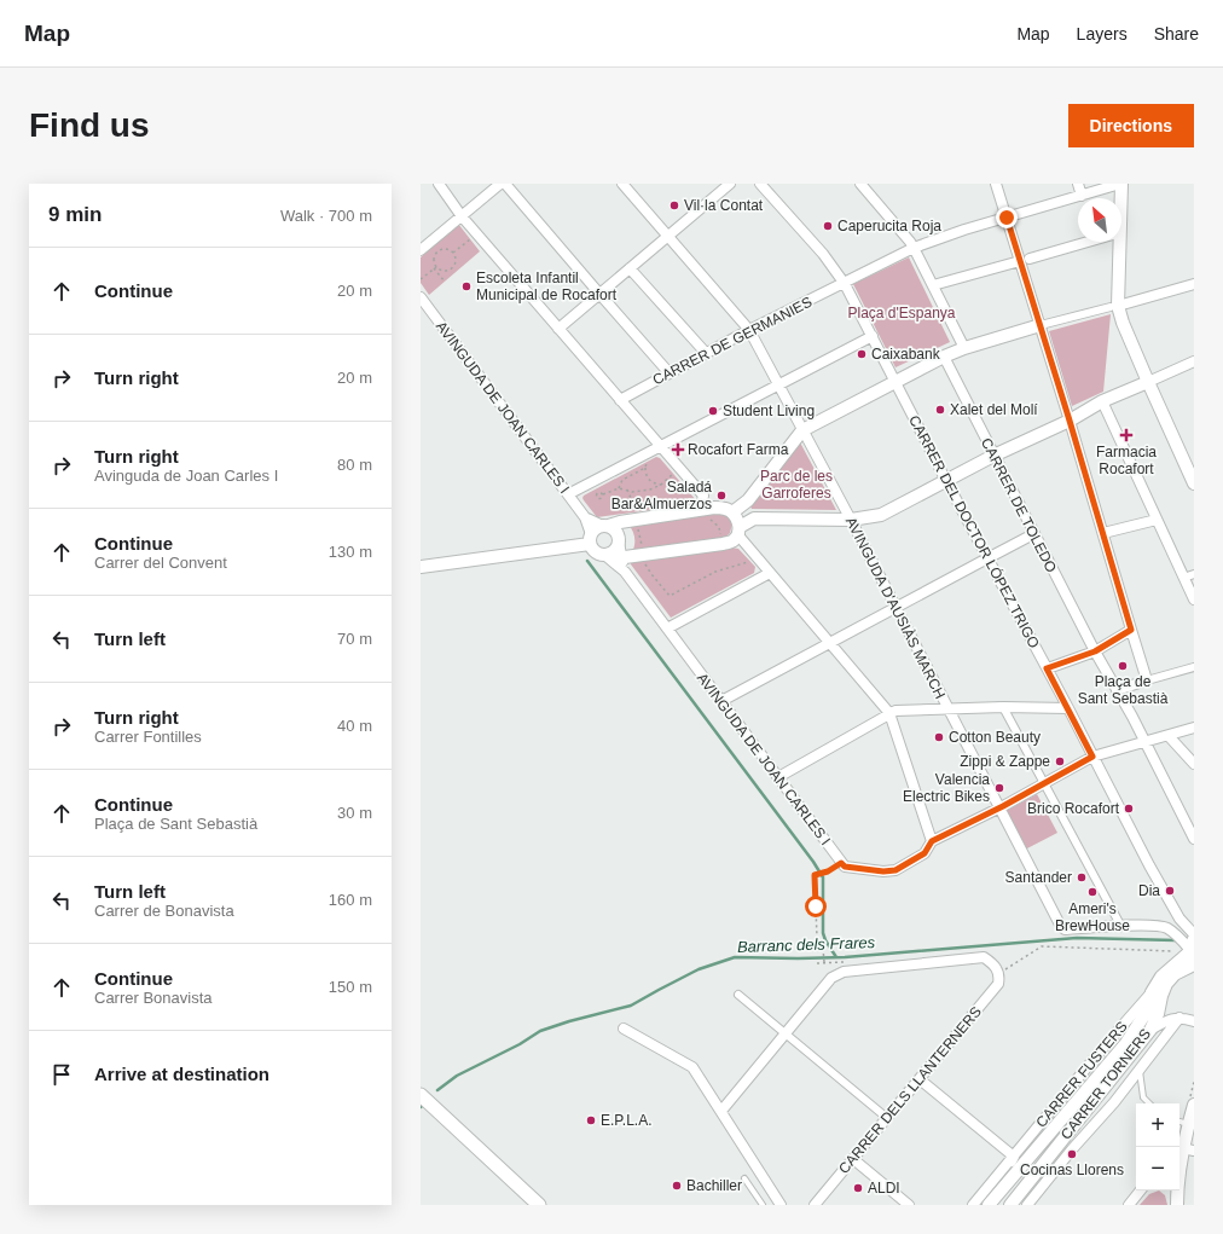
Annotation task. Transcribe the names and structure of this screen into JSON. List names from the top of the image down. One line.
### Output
{"streets":{"street":["CARRER DE GERMANIES","AVINGUDA DE JOAN CARLES I","CARRER DE TOLEDO","CARRER DEL DOCTOR LÓPEZ TRIGO","AVINGUDA D'AUSIÀS MARCH","CARRER FUSTERS","CARRER TORNERS","CARRER DELS LLANTERNERS"]},"crossings":[["CARRER DE GERMANIES","AVINGUDA D'AUSIÀS MARCH"],["CARRER FUSTERS","CARRER TORNERS"]],"water":["Barranc dels Frares"],"parks":["Plaça d'Espanya","Parc de les Garroferes"],"places":{"other":["Vil·la Contat","Caperucita Roja","Escoleta Infantil Municipal de Rocafort","Caixabank","Xalet del Molí","Student Living","Saladá Bar&Almuerzos","Plaça de Sant Sebastià","Cotton Beauty","Zippi & Zappe","Valencia Electric Bikes","Brico Rocafort","Santander","Dia","Ameri's BrewHouse","E.P.L.A.","Cocinas Llorens","Bachiller","ALDI"],"health":["Farmacia Rocafort","Rocafort Farma"]},"north":"top left","page":{"header":"Map","nav":["Map","Layers","Share"],"buttons":"Directions","title":"Find us","heading":["9 min","Walk · 700 m"],"list":[["Continue","20 m"],["Turn right","20 m"],["Turn right","Avinguda de Joan Carles I","80 m"],["Continue","Carrer del Convent","130 m"],["Turn left","70 m"],["Turn right","Carrer Fontilles","40 m"],["Continue","Plaça de Sant Sebastià","30 m"],["Turn left","Carrer de Bonavista","160 m"],["Continue","Carrer Bonavista","150 m"],"Arrive at destination"],"map_buttons":["+","−"]}}
